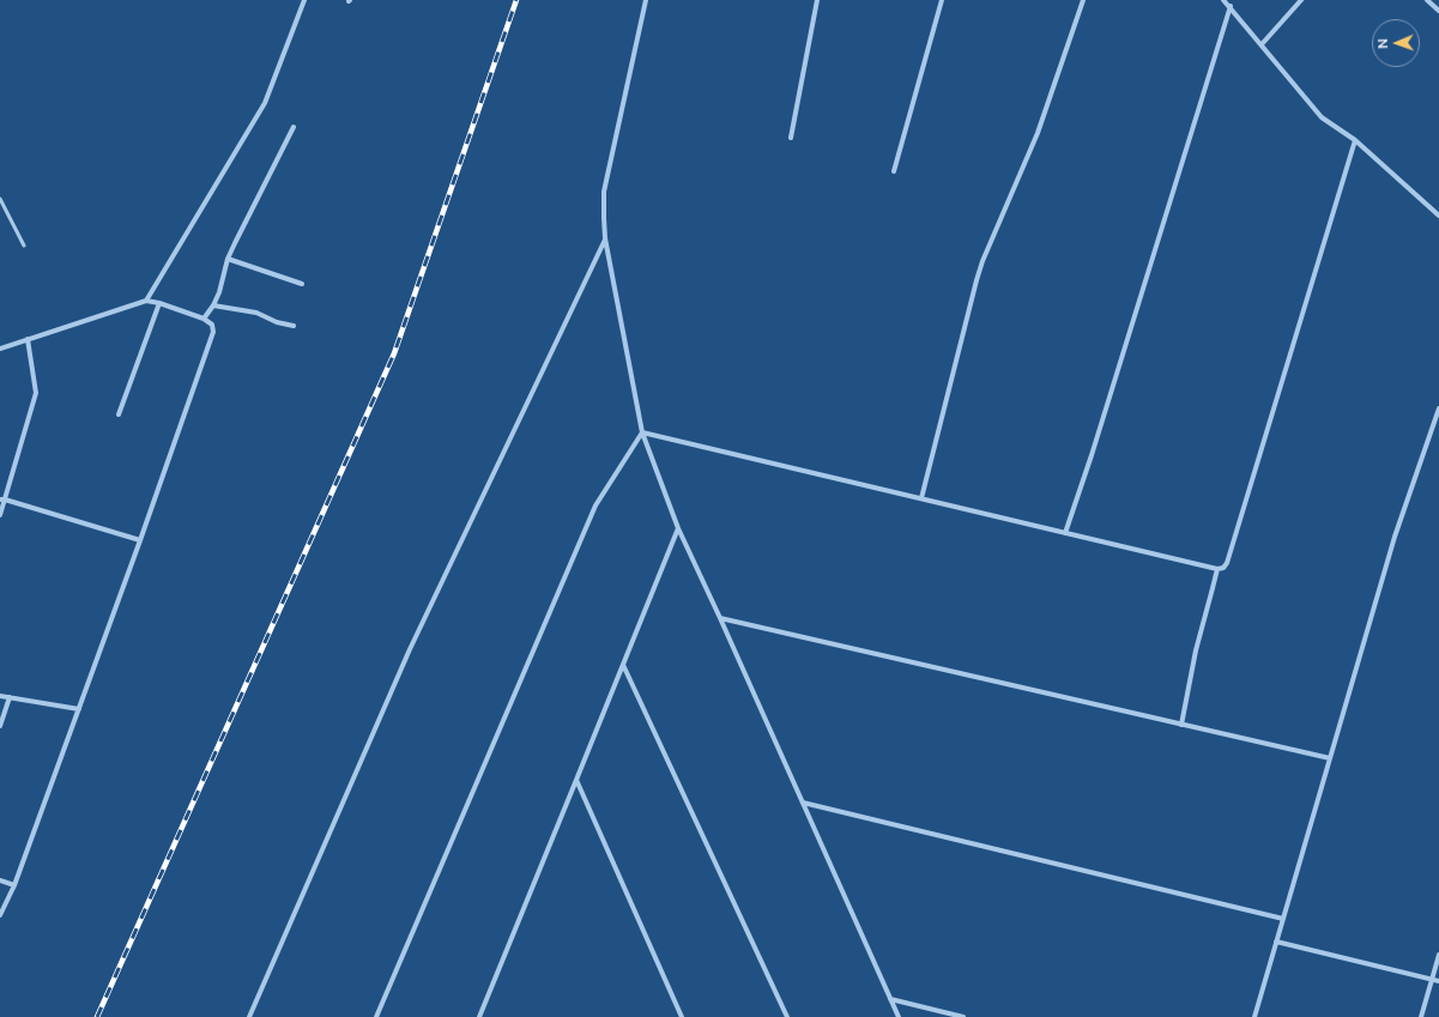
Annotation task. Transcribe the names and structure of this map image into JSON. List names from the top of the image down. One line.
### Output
{"north":"left"}
